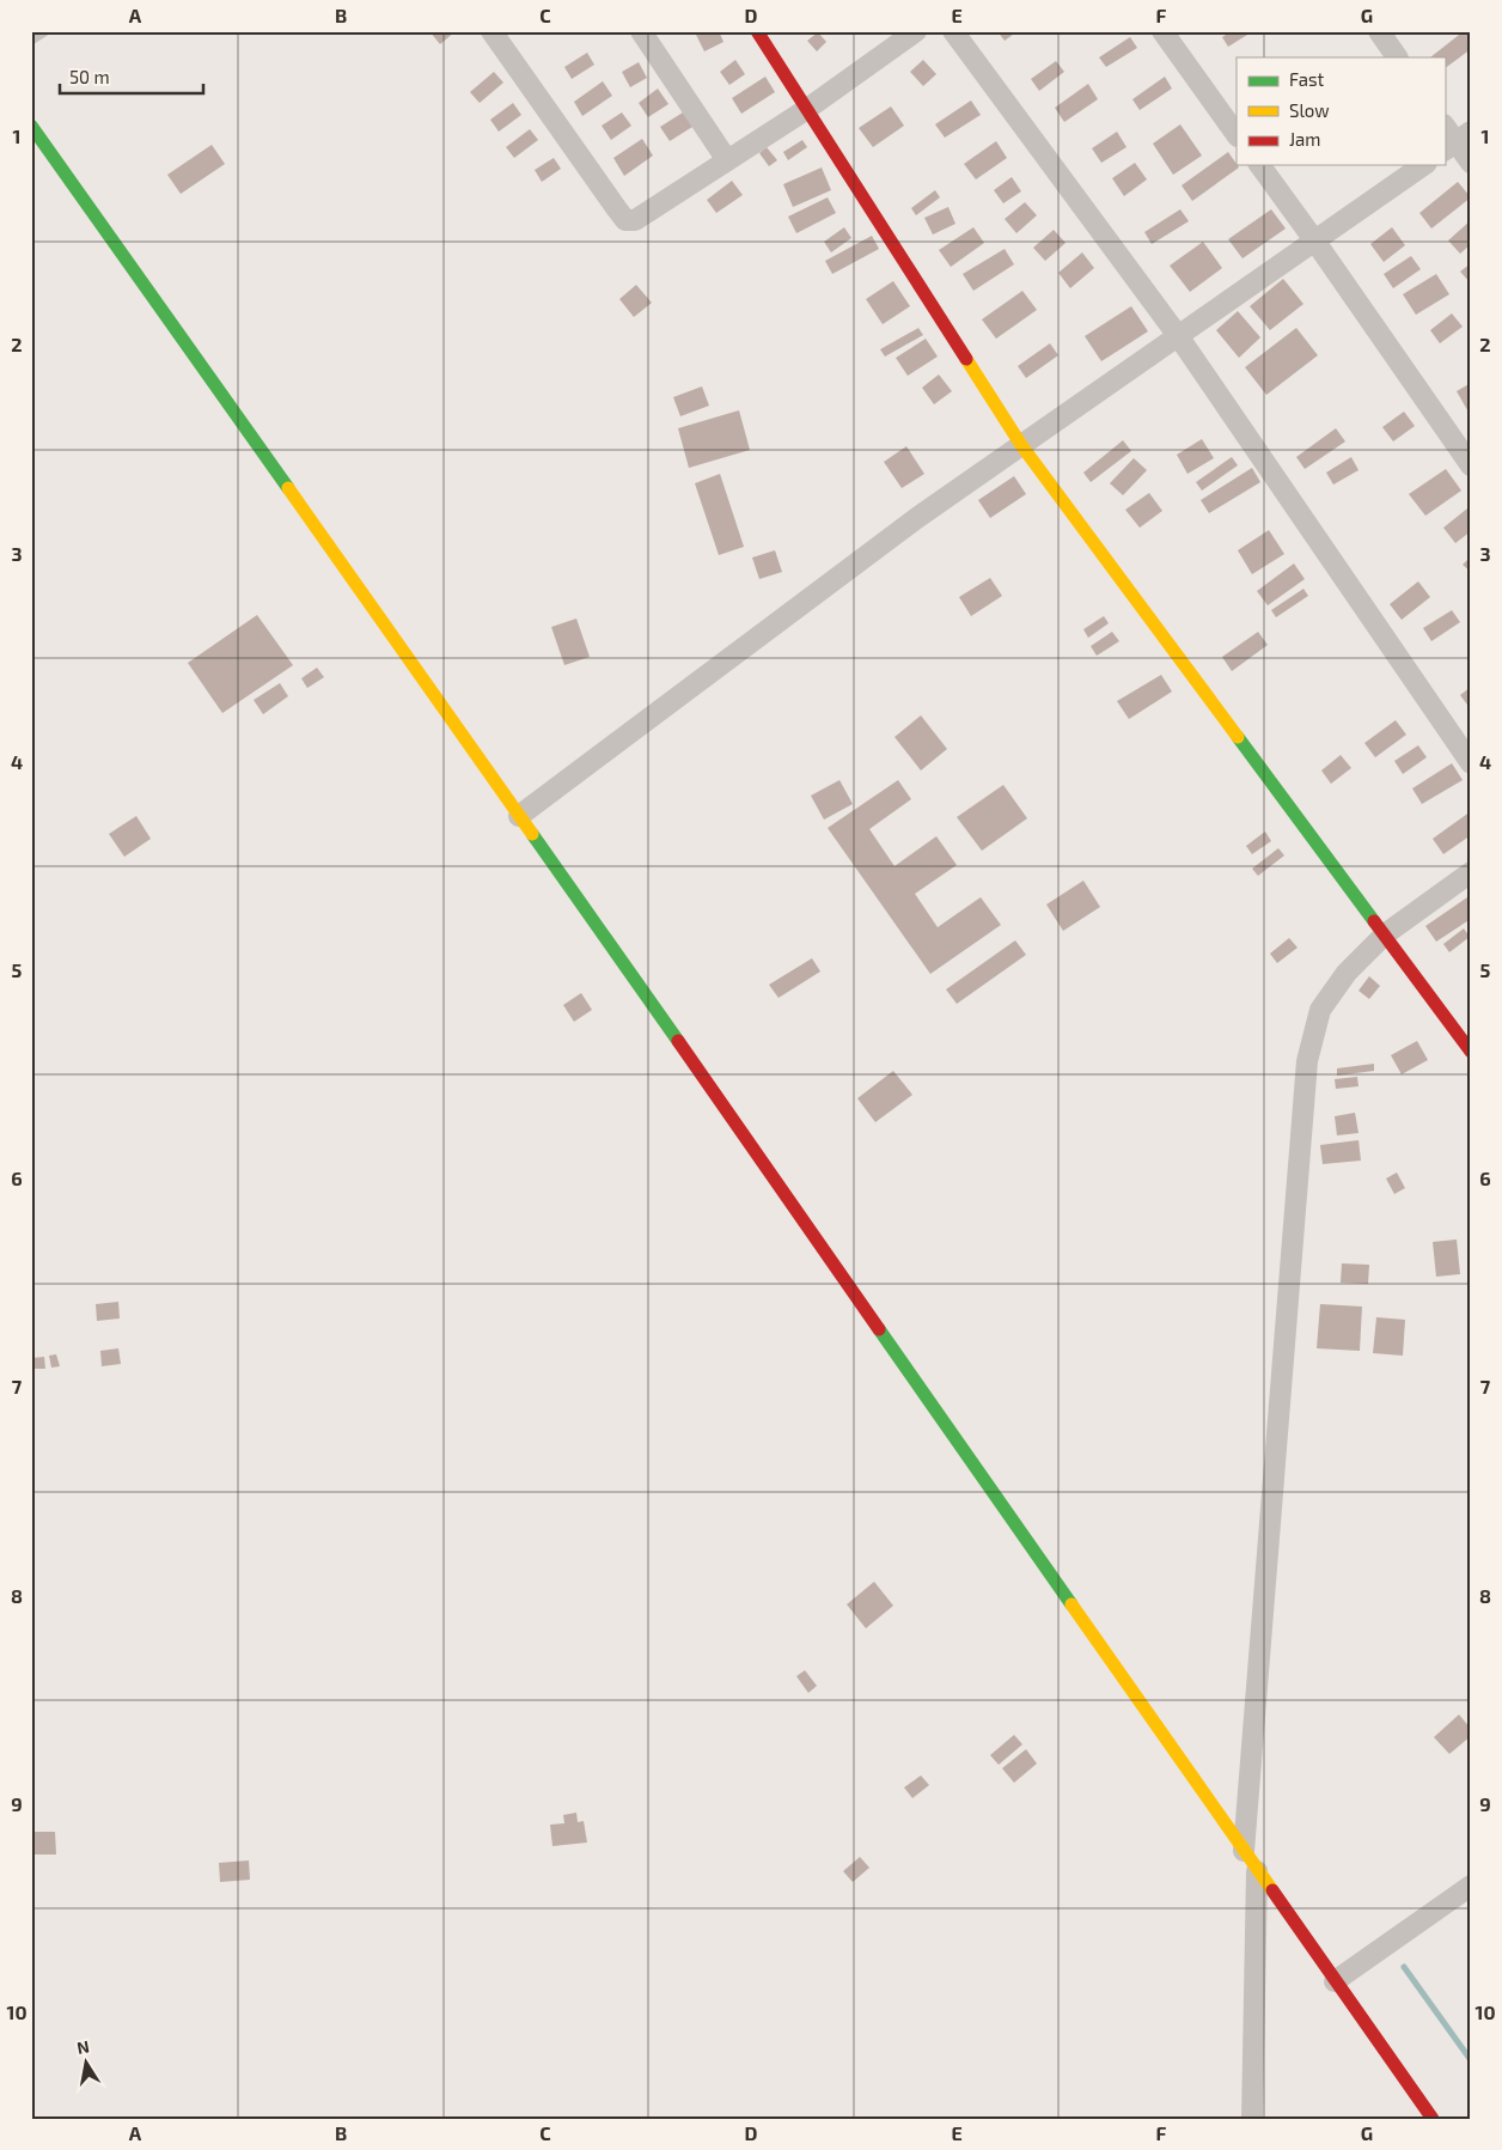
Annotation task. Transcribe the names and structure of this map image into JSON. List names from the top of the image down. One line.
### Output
{"legend":["Fast","Slow","Jam"],"scale_bar":"50 m","north":"top","grid":{"columns":["A","B","C","D","E","F","G"],"rows":["1","2","3","4","5","6","7","8","9","10"]}}
